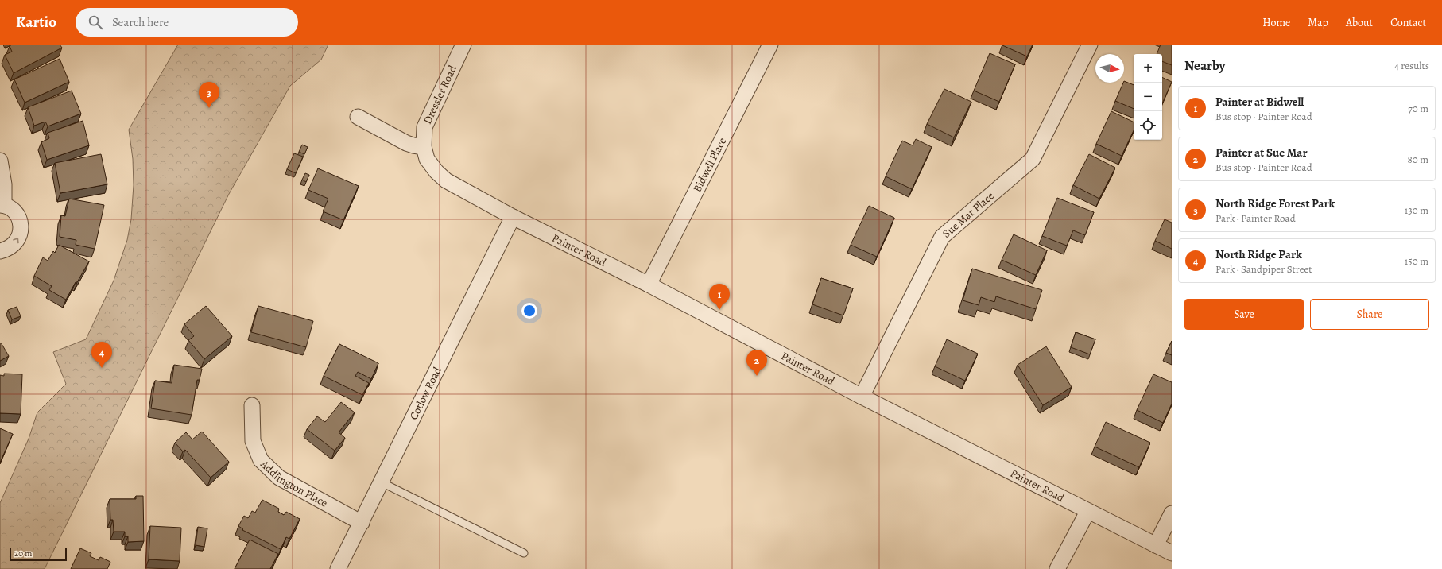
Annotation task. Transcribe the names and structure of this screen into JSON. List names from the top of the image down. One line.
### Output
{"streets":{"street":["Dressler Road","Bidwell Place","Sue Mar Place","Painter Road","Cotlow Road","Addlington Place"]},"crossings":[["Dressler Road","Painter Road"],["Bidwell Place","Painter Road"],["Sue Mar Place","Painter Road"],["Painter Road","Cotlow Road"],["Cotlow Road","Addlington Place"]],"scale_bar":"20 m","north":"right","page":{"header":"Kartio","search":"Search here","nav":["Home","Map","About","Contact"],"heading":["Nearby","4 results"],"map_buttons":["+","−"],"pins":["3","1","4","2"],"list":[{"mark":"1","name":"Painter at Bidwell","note":"Bus stop · Painter Road","value":"70 m"},{"mark":"2","name":"Painter at Sue Mar","note":"Bus stop · Painter Road","value":"80 m"},{"mark":"3","name":"North Ridge Forest Park","note":"Park · Painter Road","value":"130 m"},{"mark":"4","name":"North Ridge Park","note":"Park · Sandpiper Street","value":"150 m"}],"buttons":["Save","Share"],"scale":"20 m"}}
